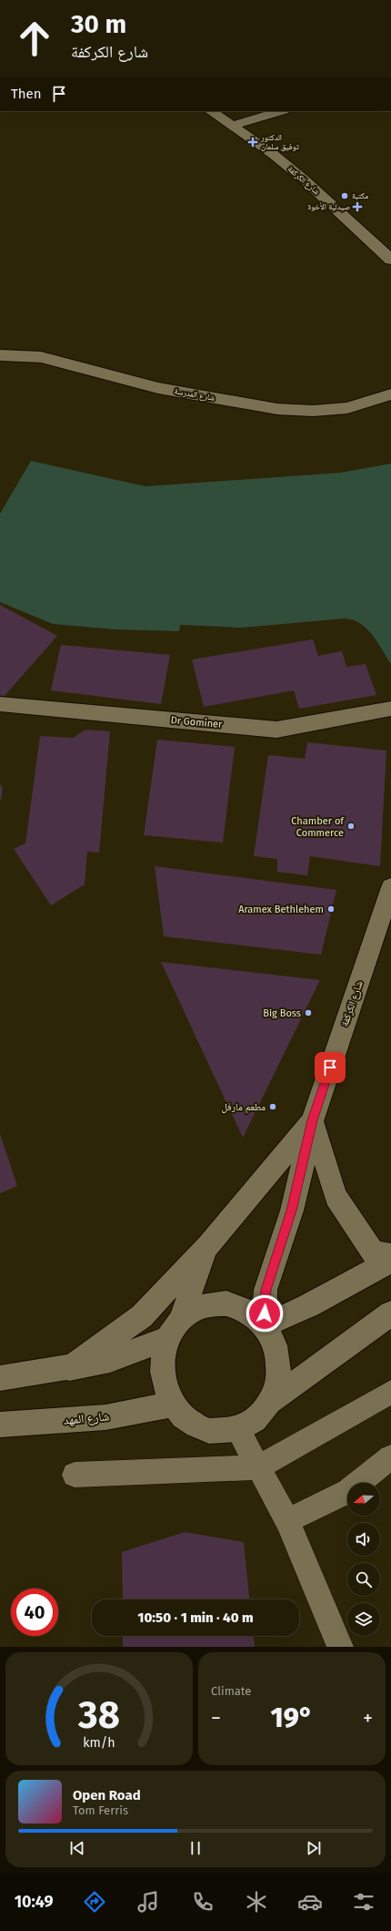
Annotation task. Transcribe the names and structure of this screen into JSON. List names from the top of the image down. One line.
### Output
{"streets":{"street":["شارع الكركفة","شارع المدرسة","Dr Gominer","شارع المهد"]},"crossings":[["شارع الكركفة","شارع المهد"]],"places":{"health":["الدكتور توفيق سلمان","صيدلية الأخوة"],"other":["مكتبة","Chamber of Commerce","Aramex Bethlehem","Big Boss","مطعم مارفل"]},"north":"left","page":{"turn":["30 m","شارع الكركفة"],"then":"Then","limit":"40","trip":"10:50 · 1 min · 40 m","tile":"Climate","heat":["−","19°","+"],"song":["Open Road","Tom Ferris"],"tabs":"10:49","gauge":["38","km/h"]}}
